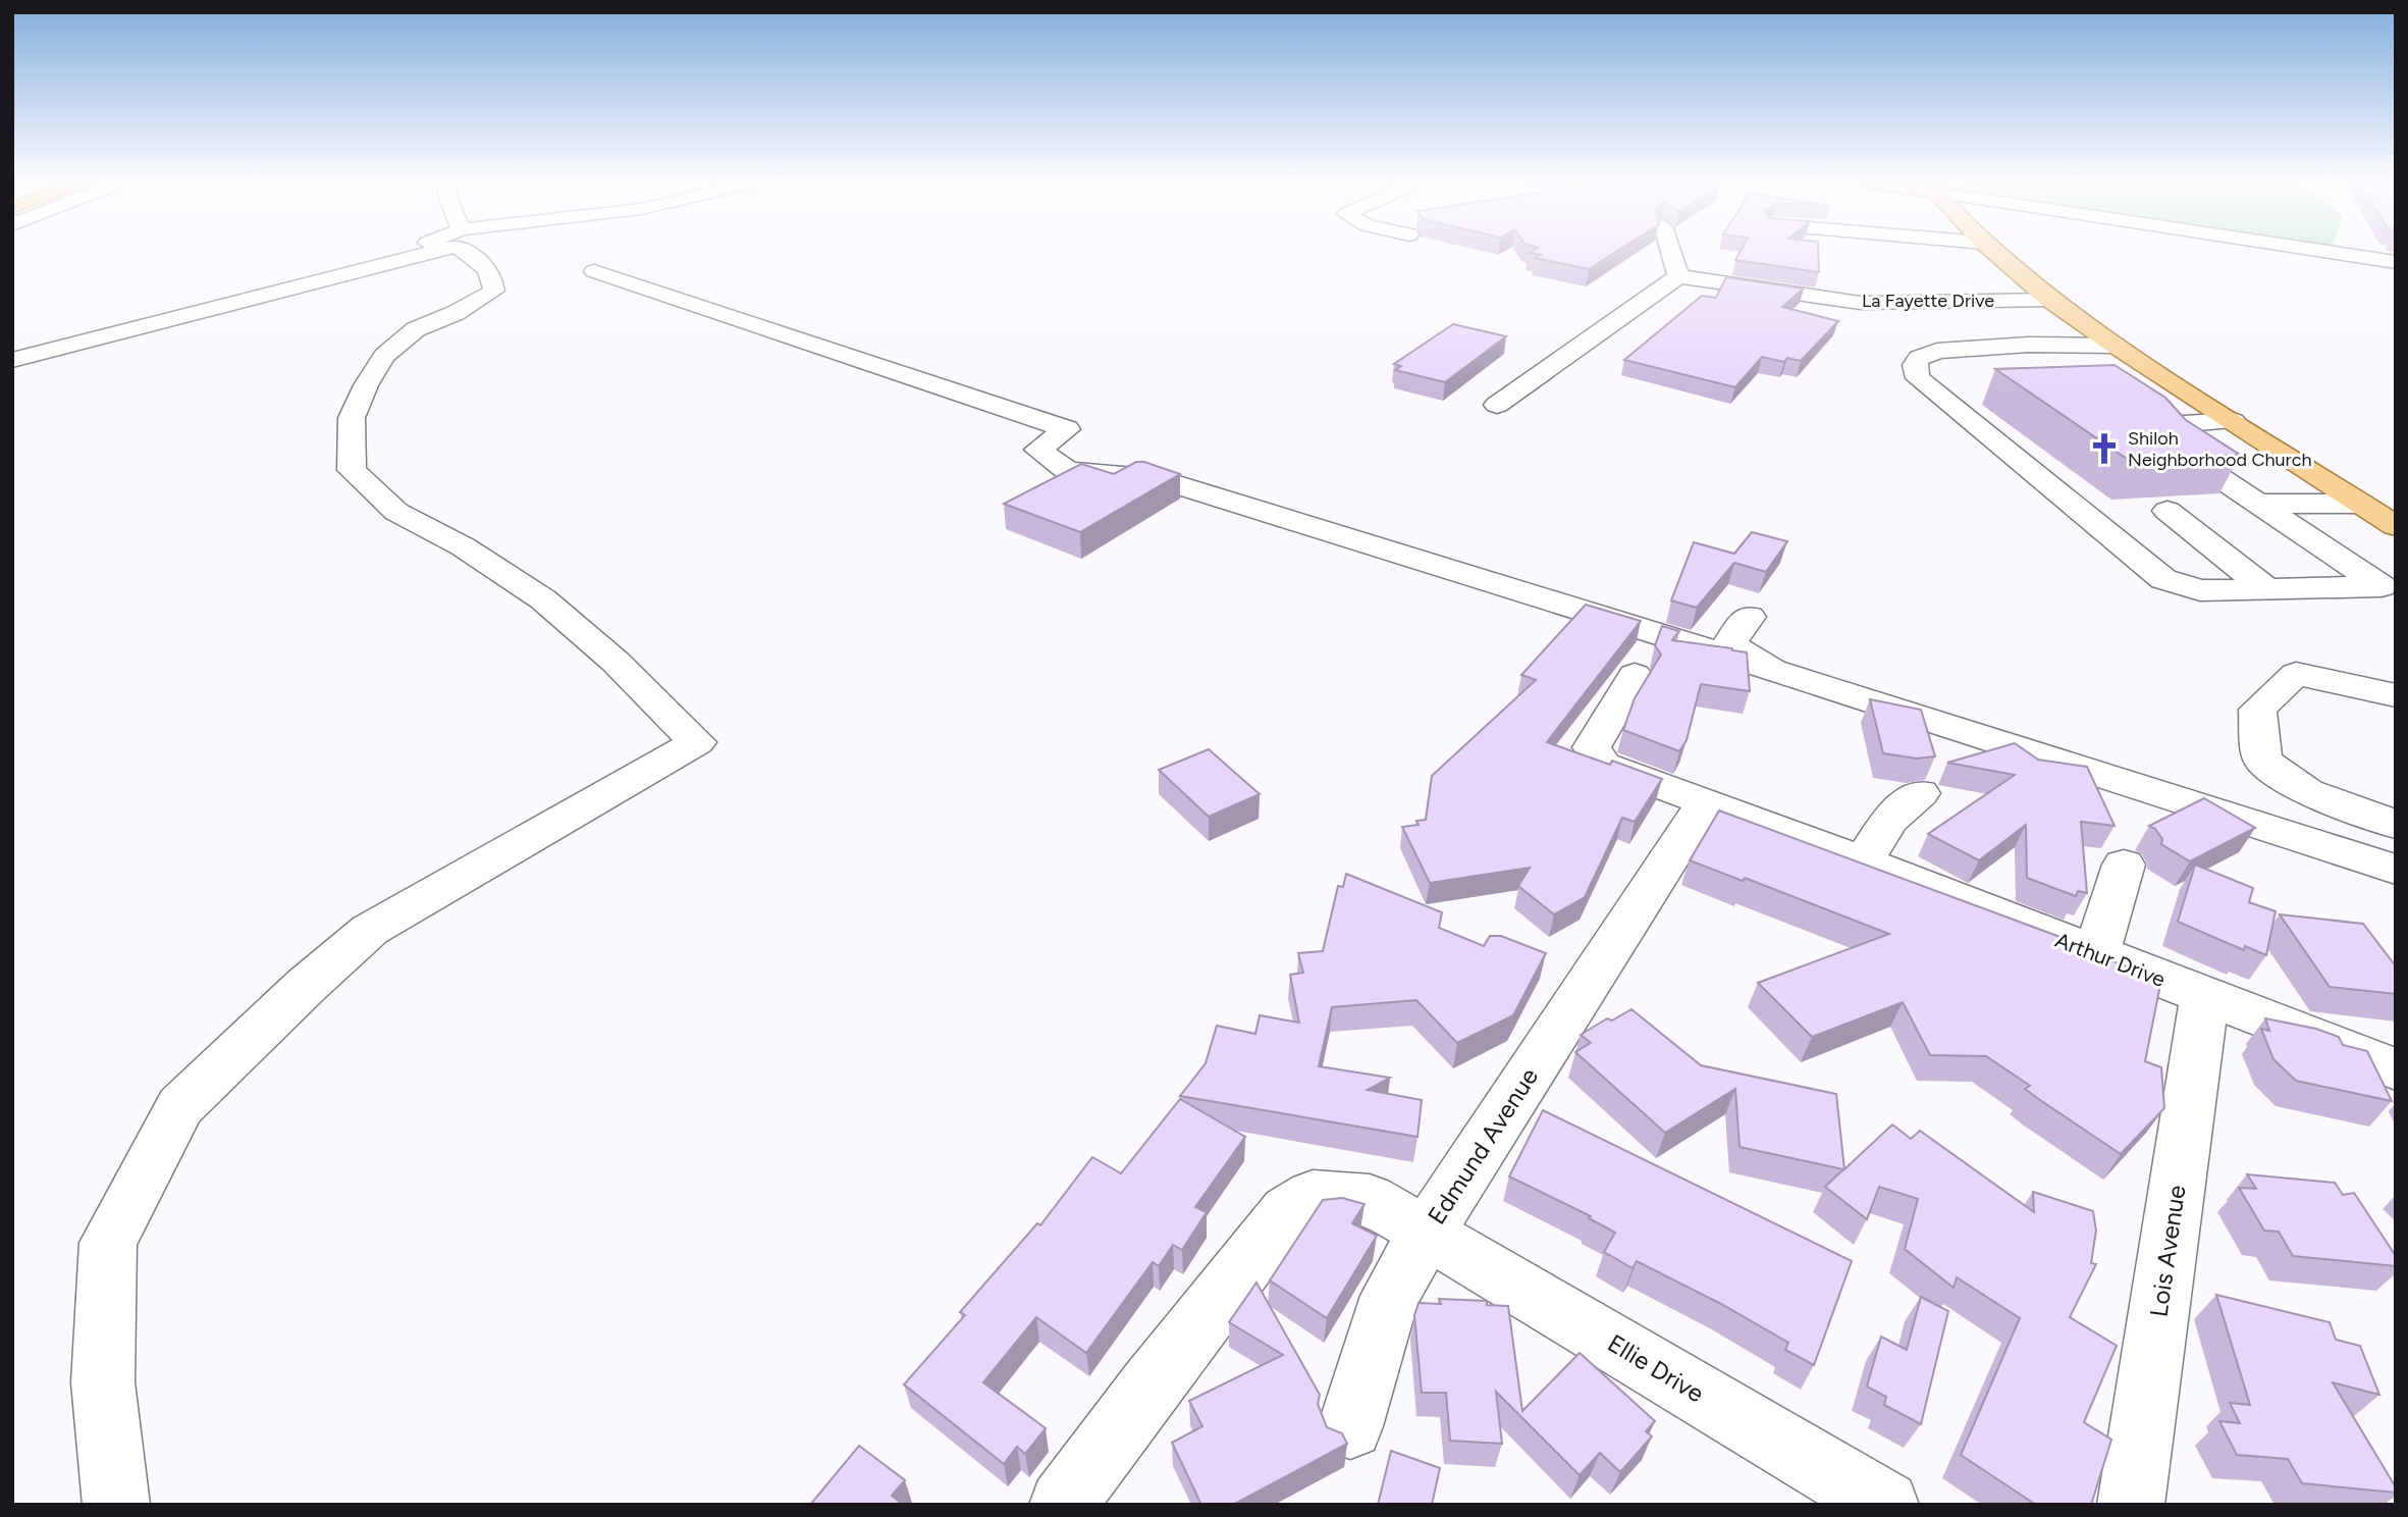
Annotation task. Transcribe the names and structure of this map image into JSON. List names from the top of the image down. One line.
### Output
{"streets":{"street":["La Fayette Drive","Arthur Drive","Edmund Avenue","Lois Avenue","Ellie Drive"]},"crossings":[["Arthur Drive","Edmund Avenue"],["Arthur Drive","Lois Avenue"],["Edmund Avenue","Ellie Drive"]],"places":{"church":["Shiloh Neighborhood Church"]}}
